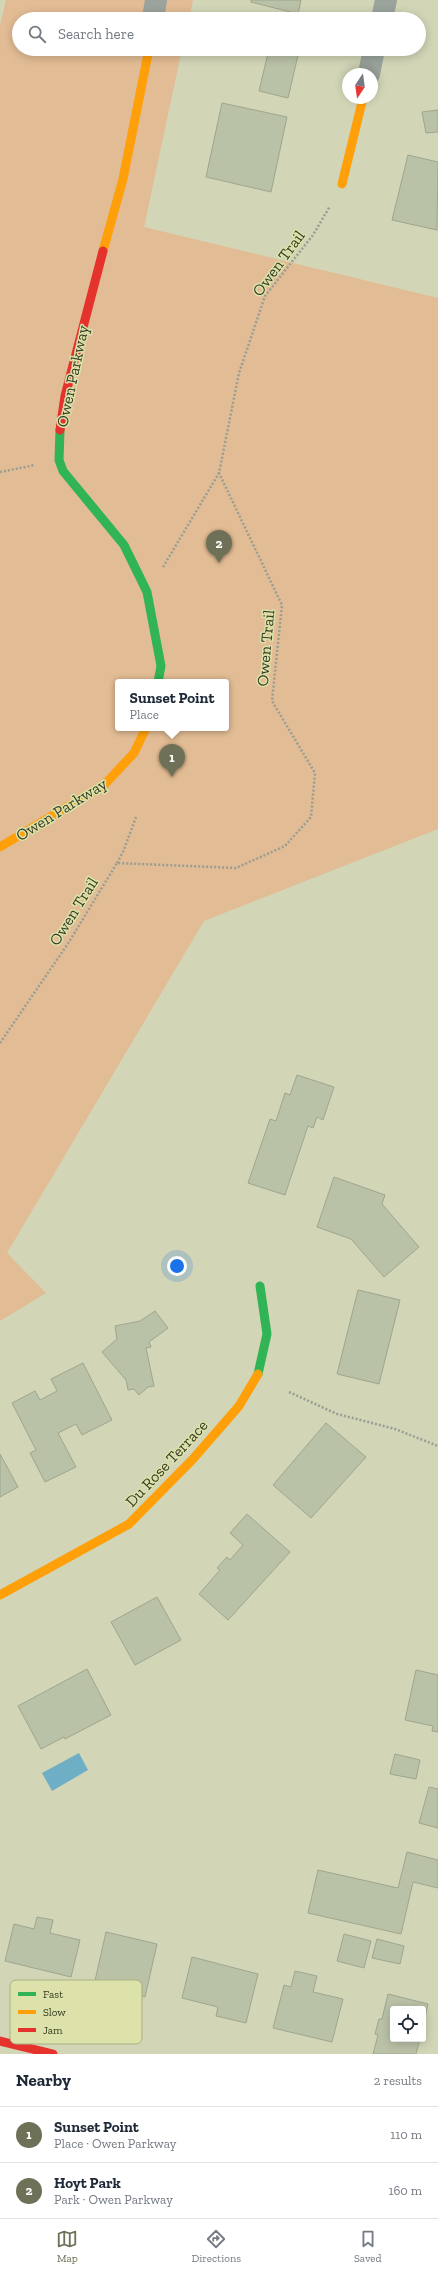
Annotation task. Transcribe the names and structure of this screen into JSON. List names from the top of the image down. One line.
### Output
{"streets":{"street":["Owen Parkway","Du Rose Terrace"],"path":["Owen Trail"]},"legend":["Fast","Slow","Jam"],"north":"bottom","page":{"search":"Search here","pins":["2","1"],"popup":["Sunset Point","Place"],"heading":["Nearby","2 results"],"list":[{"mark":"1","name":"Sunset Point","note":"Place · Owen Parkway","value":"110 m"},{"mark":"2","name":"Hoyt Park","note":"Park · Owen Parkway","value":"160 m"}],"nav":["Map","Directions","Saved"]}}
